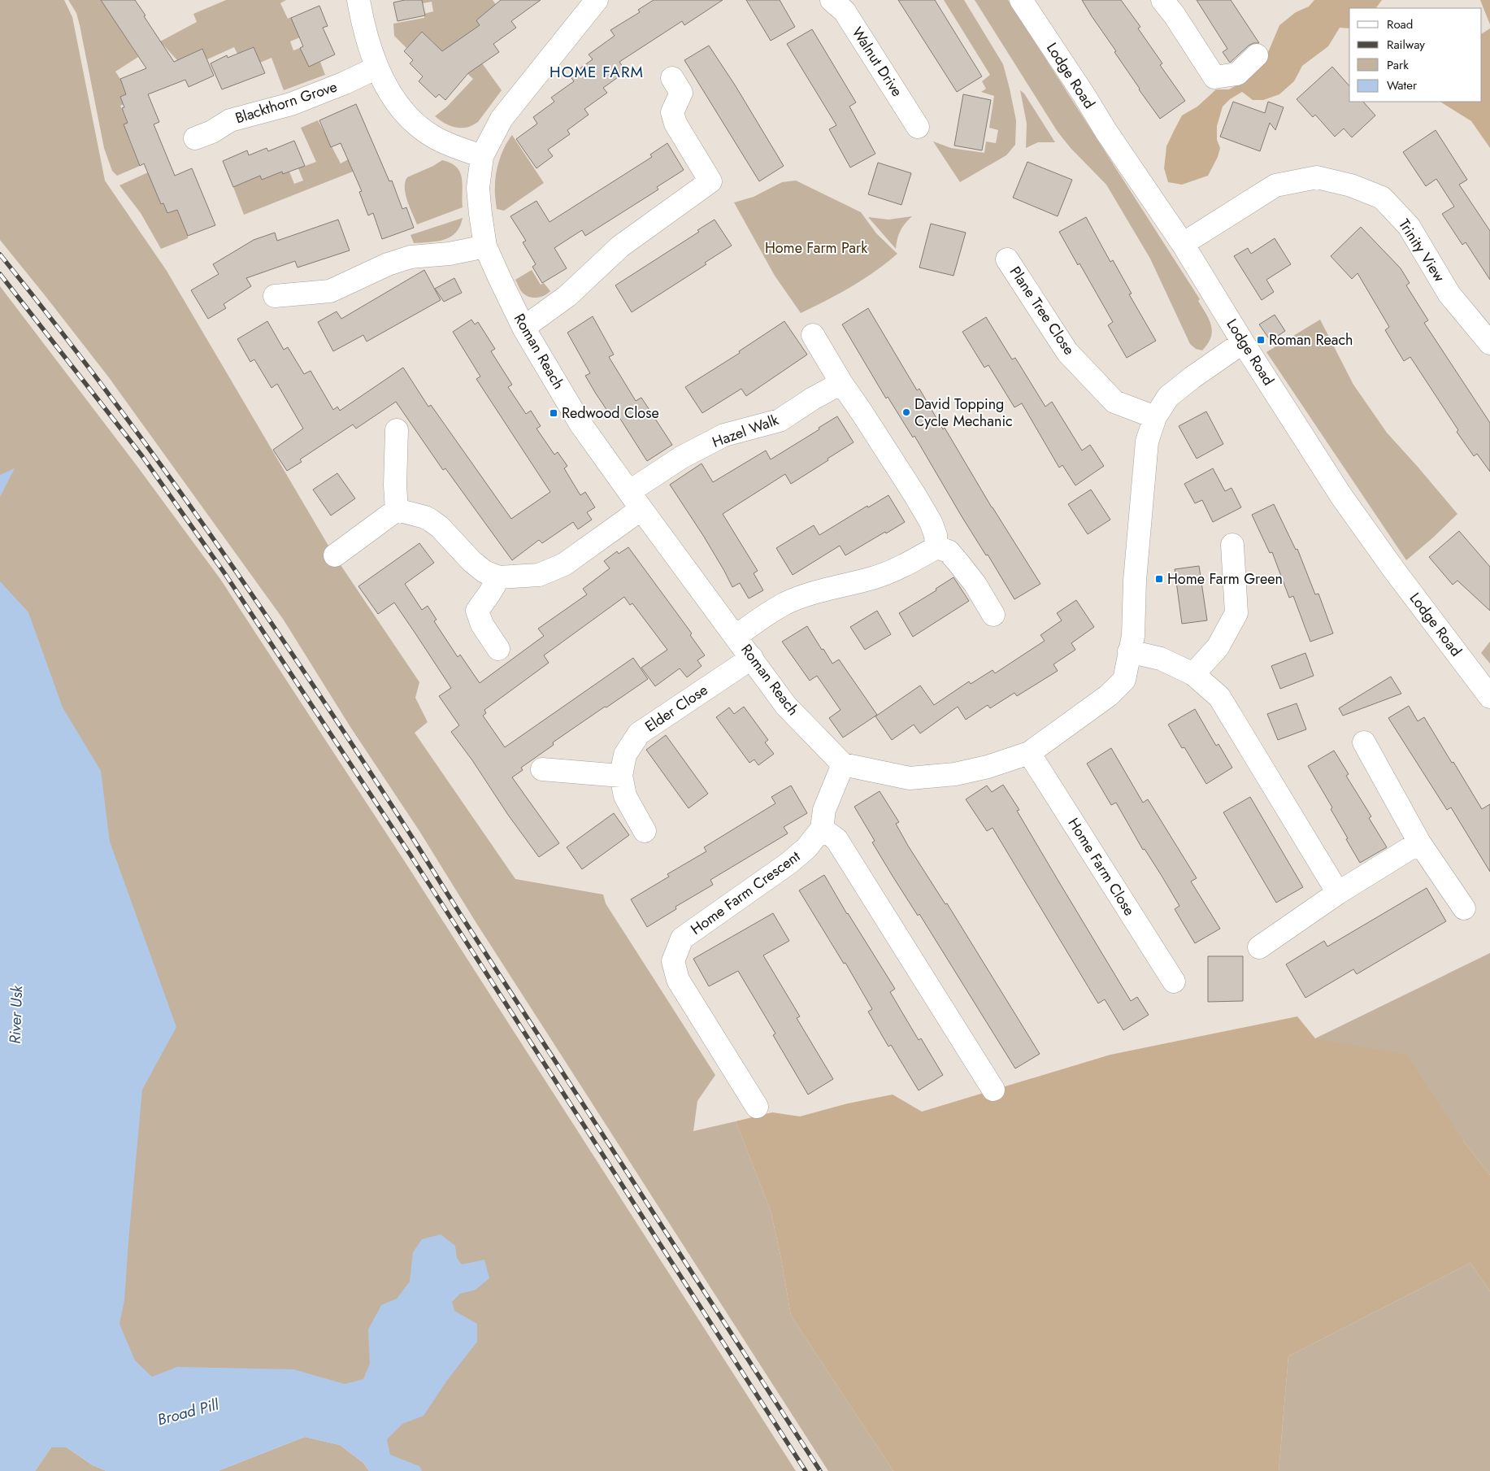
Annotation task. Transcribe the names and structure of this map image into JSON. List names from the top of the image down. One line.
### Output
{"streets":{"street":["Walnut Drive","Lodge Road","Blackthorn Grove","Trinity View","Plane Tree Close","Roman Reach","Hazel Walk","Elder Close","Home Farm Close","Home Farm Crescent"]},"crossings":[["Lodge Road","Trinity View"],["Roman Reach","Hazel Walk"],["Roman Reach","Elder Close"],["Roman Reach","Home Farm Crescent"]],"districts":["HOME FARM"],"water":["River Usk","Broad Pill"],"parks":["Home Farm Park"],"places":{"transit":["Roman Reach","Redwood Close","Home Farm Green"],"other":["David Topping Cycle Mechanic"]},"legend":["Road","Railway","Park","Water"]}
